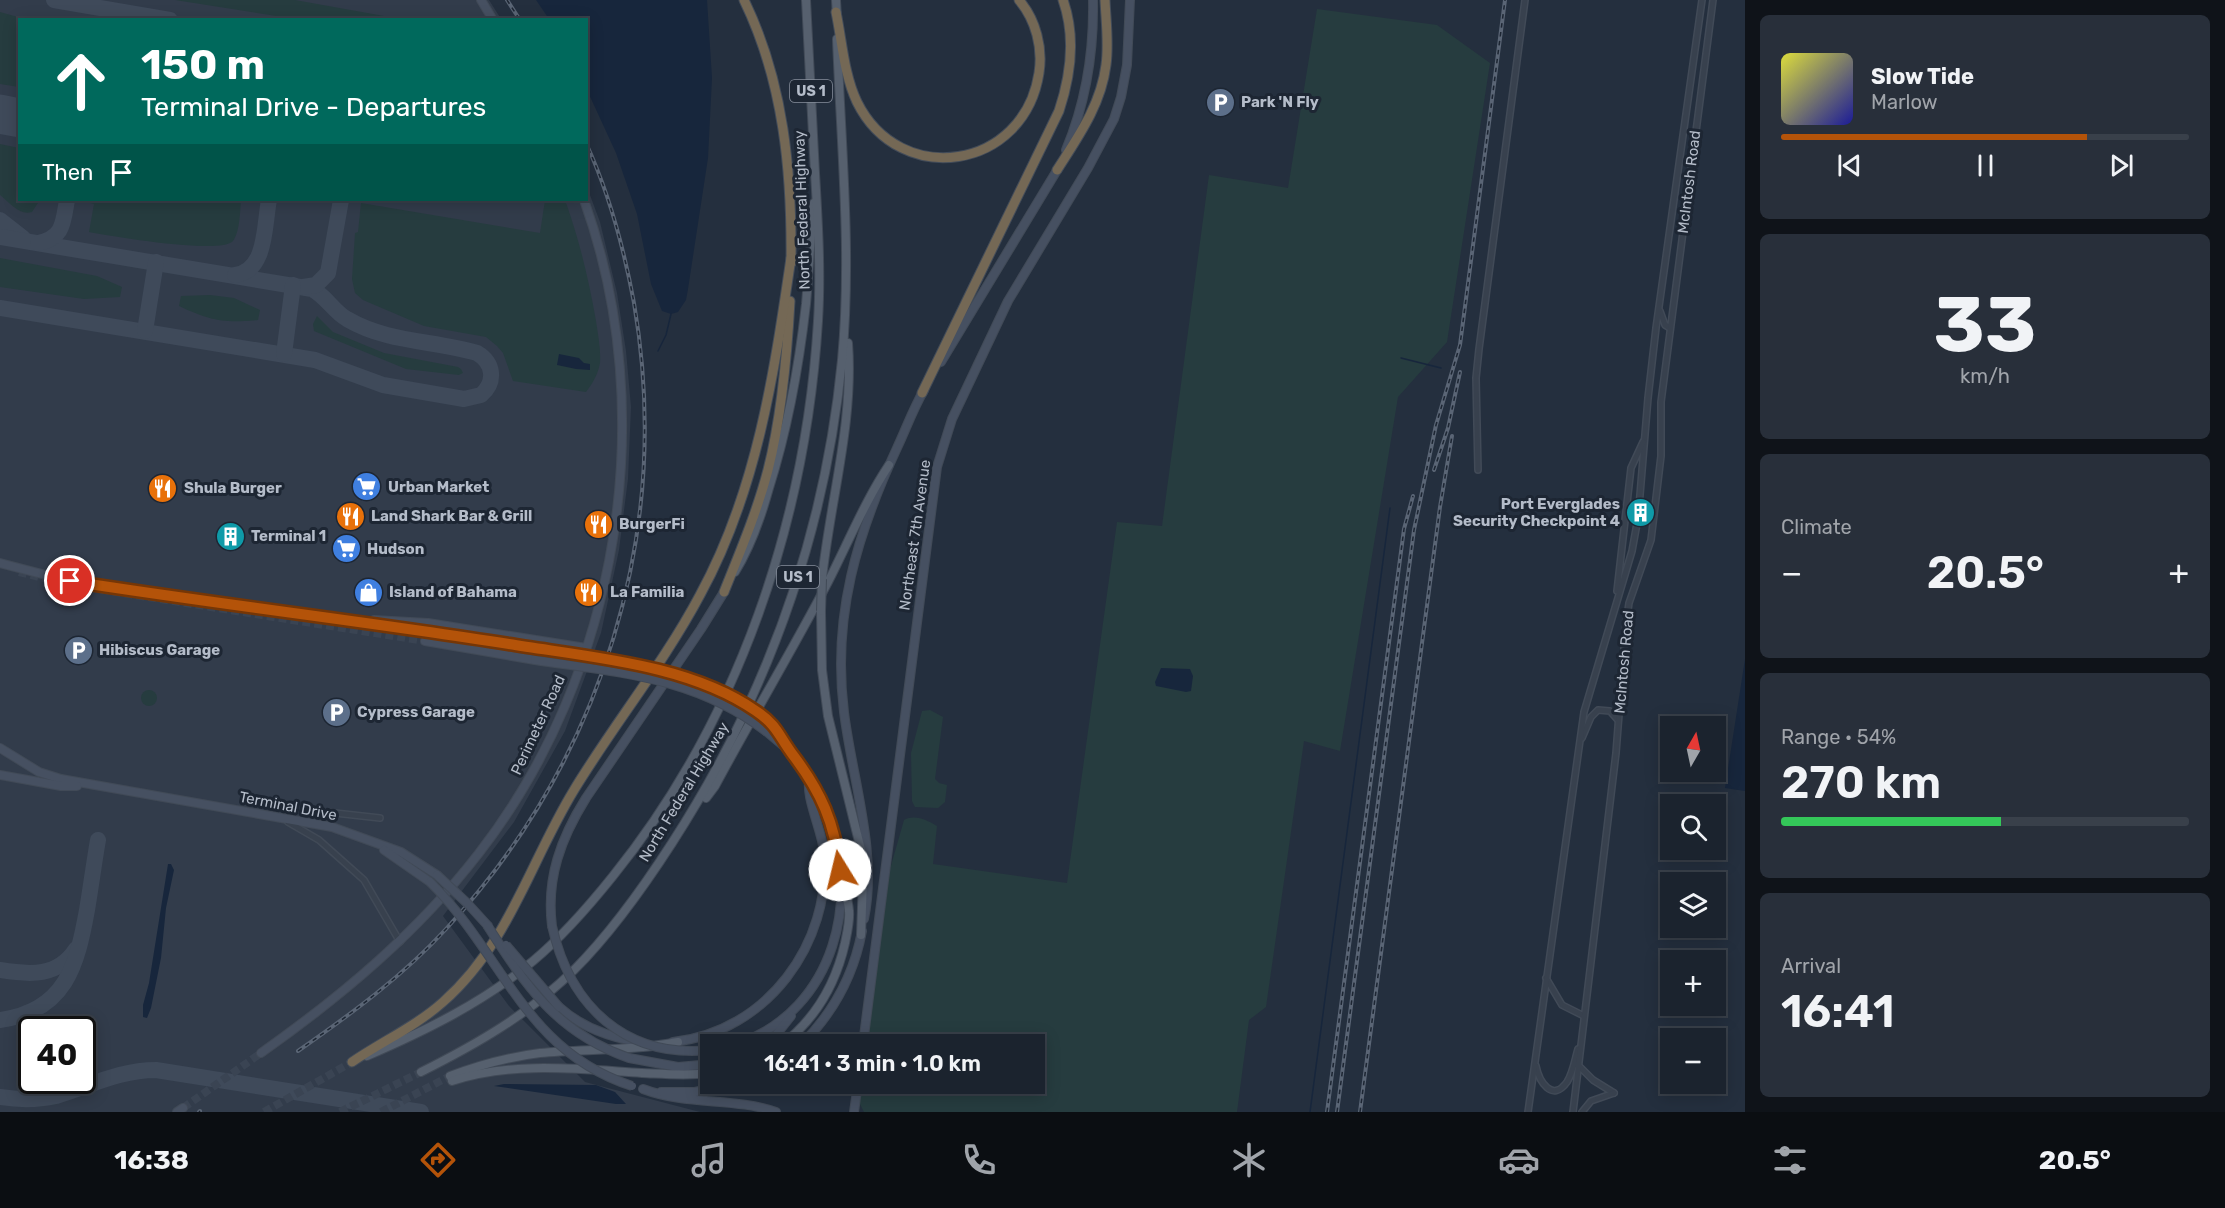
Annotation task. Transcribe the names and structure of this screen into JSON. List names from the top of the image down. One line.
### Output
{"streets":{"main road":["US 1","North Federal Highway"],"street":["McIntosh Road","Northeast 7th Avenue","Perimeter Road","Terminal Drive"]},"places":{"parking":["Park 'N Fly","Hibiscus Garage","Cypress Garage"],"supermarket":["Urban Market","Hudson"],"restaurant":["Shula Burger","Land Shark Bar & Grill","BurgerFi","La Familia"],"building":["Port Everglades Security Checkpoint 4","Terminal 1"],"shop":["Island of Bahama"]},"north":"top","page":{"turn":["150 m","Terminal Drive - Departures"],"song":["Slow Tide","Marlow"],"then":"Then","tile":[["33","km/h"],"Climate",["Range · 54%","270 km"],["Arrival","16:41"]],"heat":["−","20.5°","+"],"map_buttons":["+","−"],"limit":"40","trip":"16:41 · 3 min · 1.0 km","tabs":["16:38","20.5°"]}}
